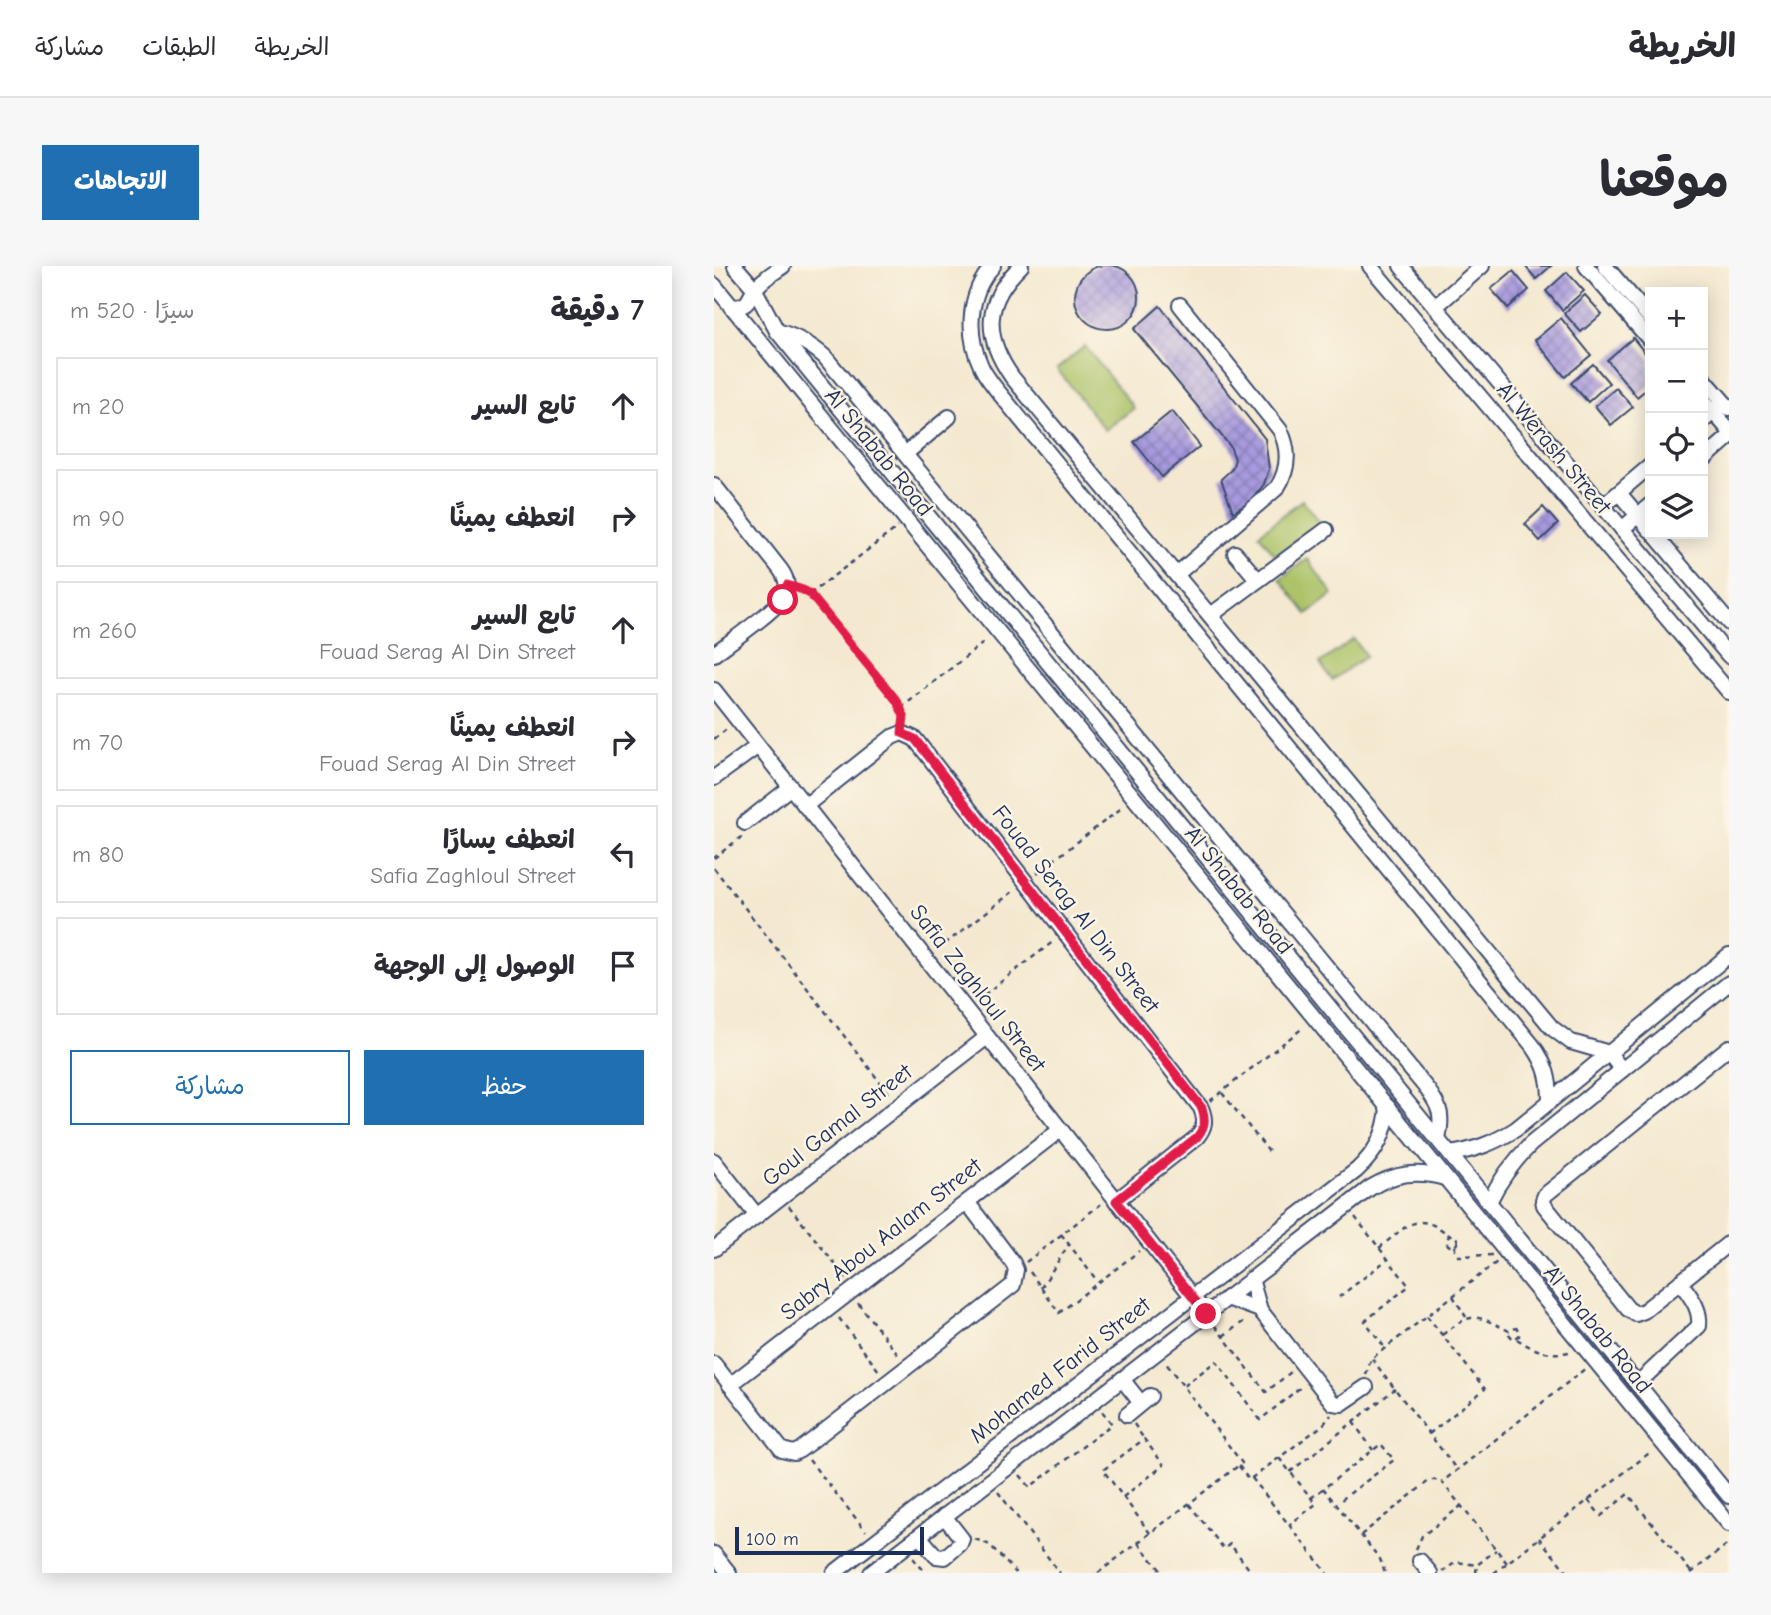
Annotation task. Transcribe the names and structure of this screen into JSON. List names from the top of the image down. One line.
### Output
{"streets":{"street":["Al Werash Street","Al Shabab Road","Fouad Serag Al Din Street","Safia Zaghloul Street","Goul Gamal Street","Sabry Abou Aalam Street","Mohamed Farid Street"]},"crossings":[["Al Shabab Road","Mohamed Farid Street"],["Safia Zaghloul Street","Goul Gamal Street"],["Safia Zaghloul Street","Sabry Abou Aalam Street"],["Safia Zaghloul Street","Mohamed Farid Street"]],"scale_bar":"100 m","page":{"header":"الخريطة","nav":["الخريطة","الطبقات","مشاركة"],"title":"موقعنا","buttons":["الاتجاهات",["حفظ","مشاركة"]],"heading":["7 دقيقة","سيرًا · 520 m"],"map_buttons":["+","−"],"list":[["تابع السير","20 m"],["انعطف يمينًا","90 m"],["تابع السير","Fouad Serag Al Din Street","260 m"],["انعطف يمينًا","Fouad Serag Al Din Street","70 m"],["انعطف يسارًا","Safia Zaghloul Street","80 m"],"الوصول إلى الوجهة"],"scale":"100 m"}}
